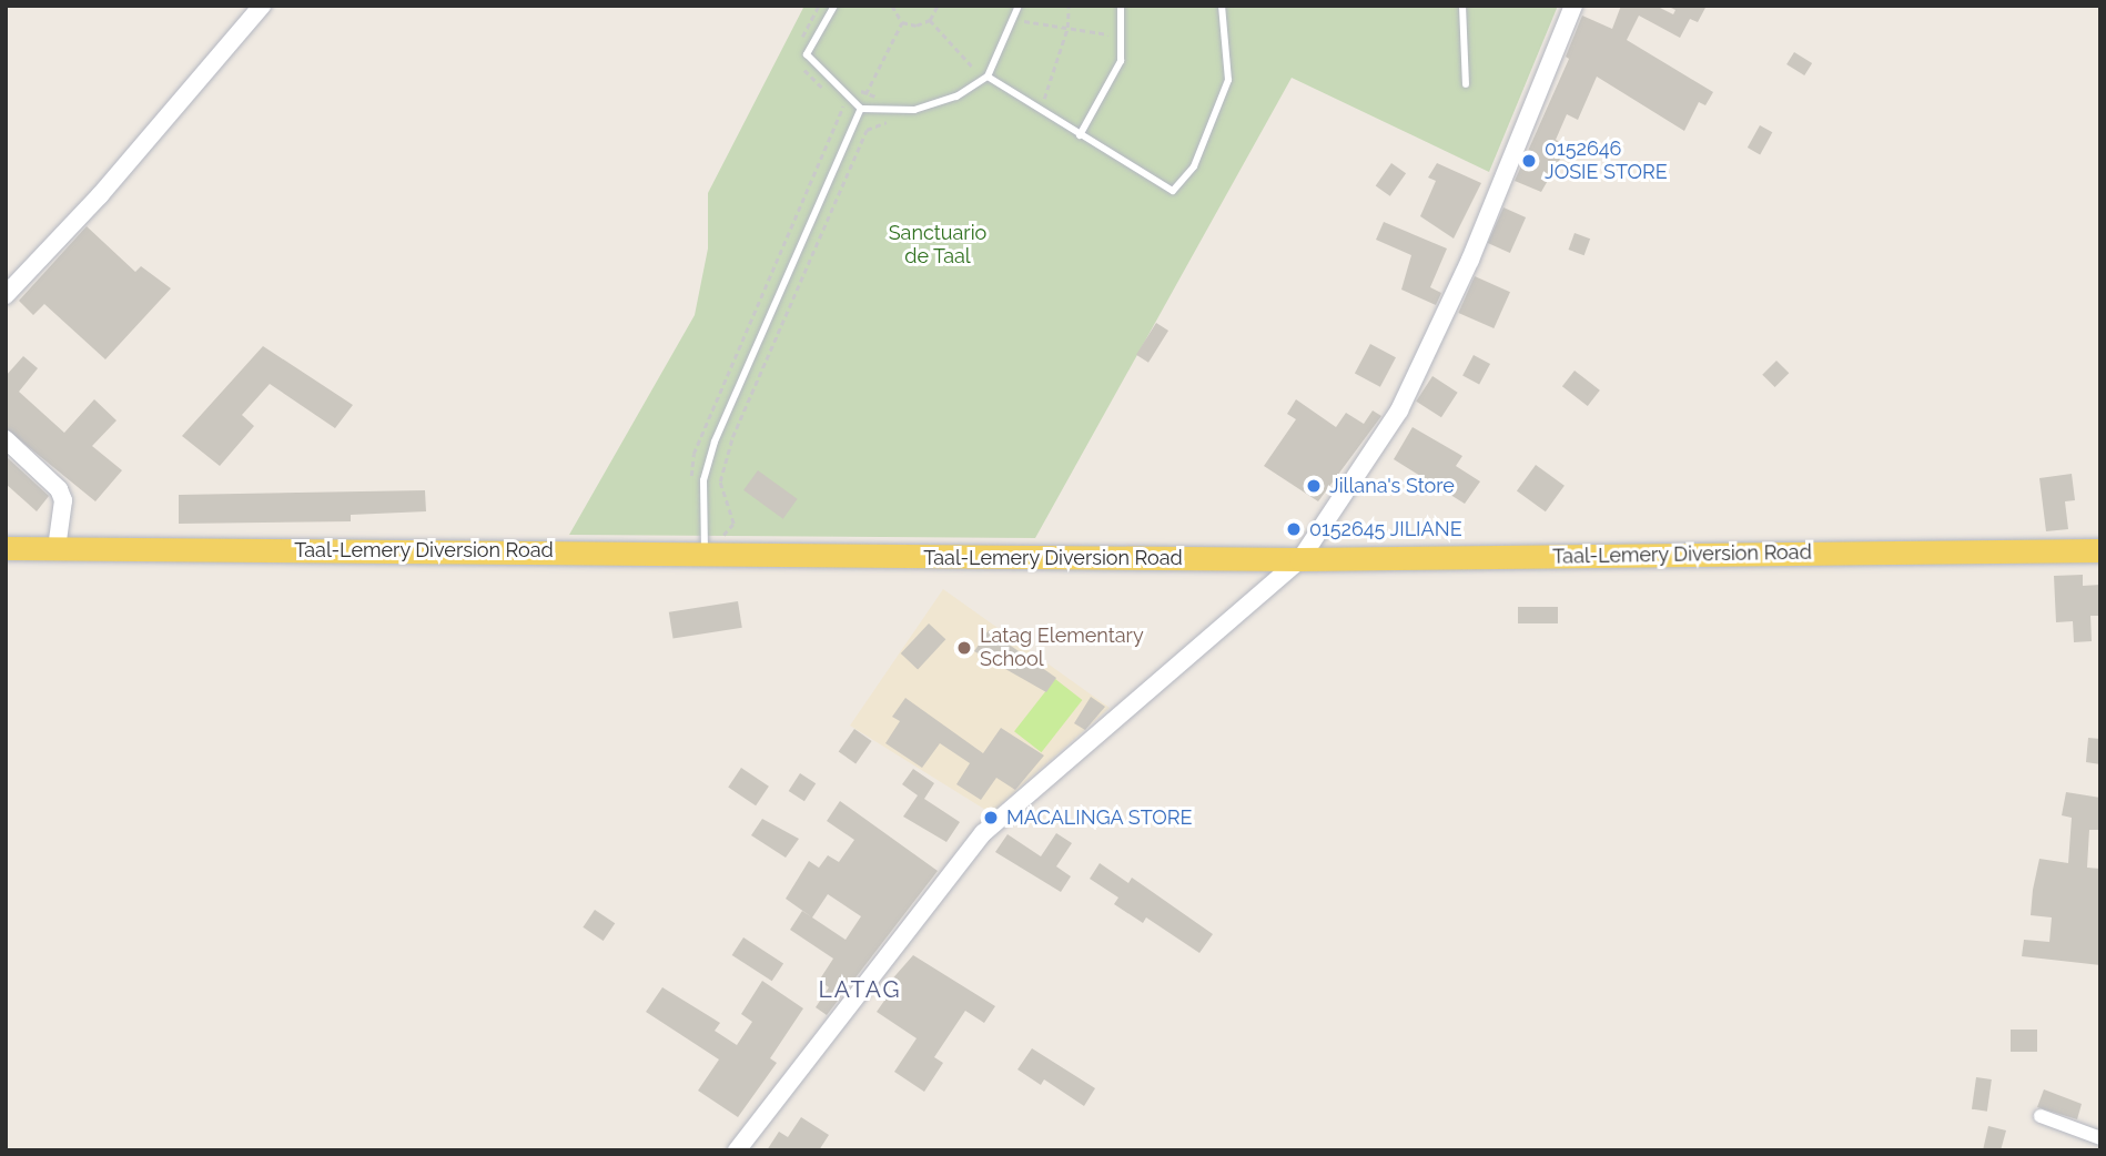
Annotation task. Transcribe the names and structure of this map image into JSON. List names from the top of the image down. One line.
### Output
{"streets":{"main road":["Taal-Lemery Diversion Road"]},"districts":["LATAG"],"parks":["Sanctuario de Taal"],"places":["0152646 JOSIE STORE","Jillana's Store","0152645 JILIANE","Latag Elementary School","MACALINGA STORE"]}
